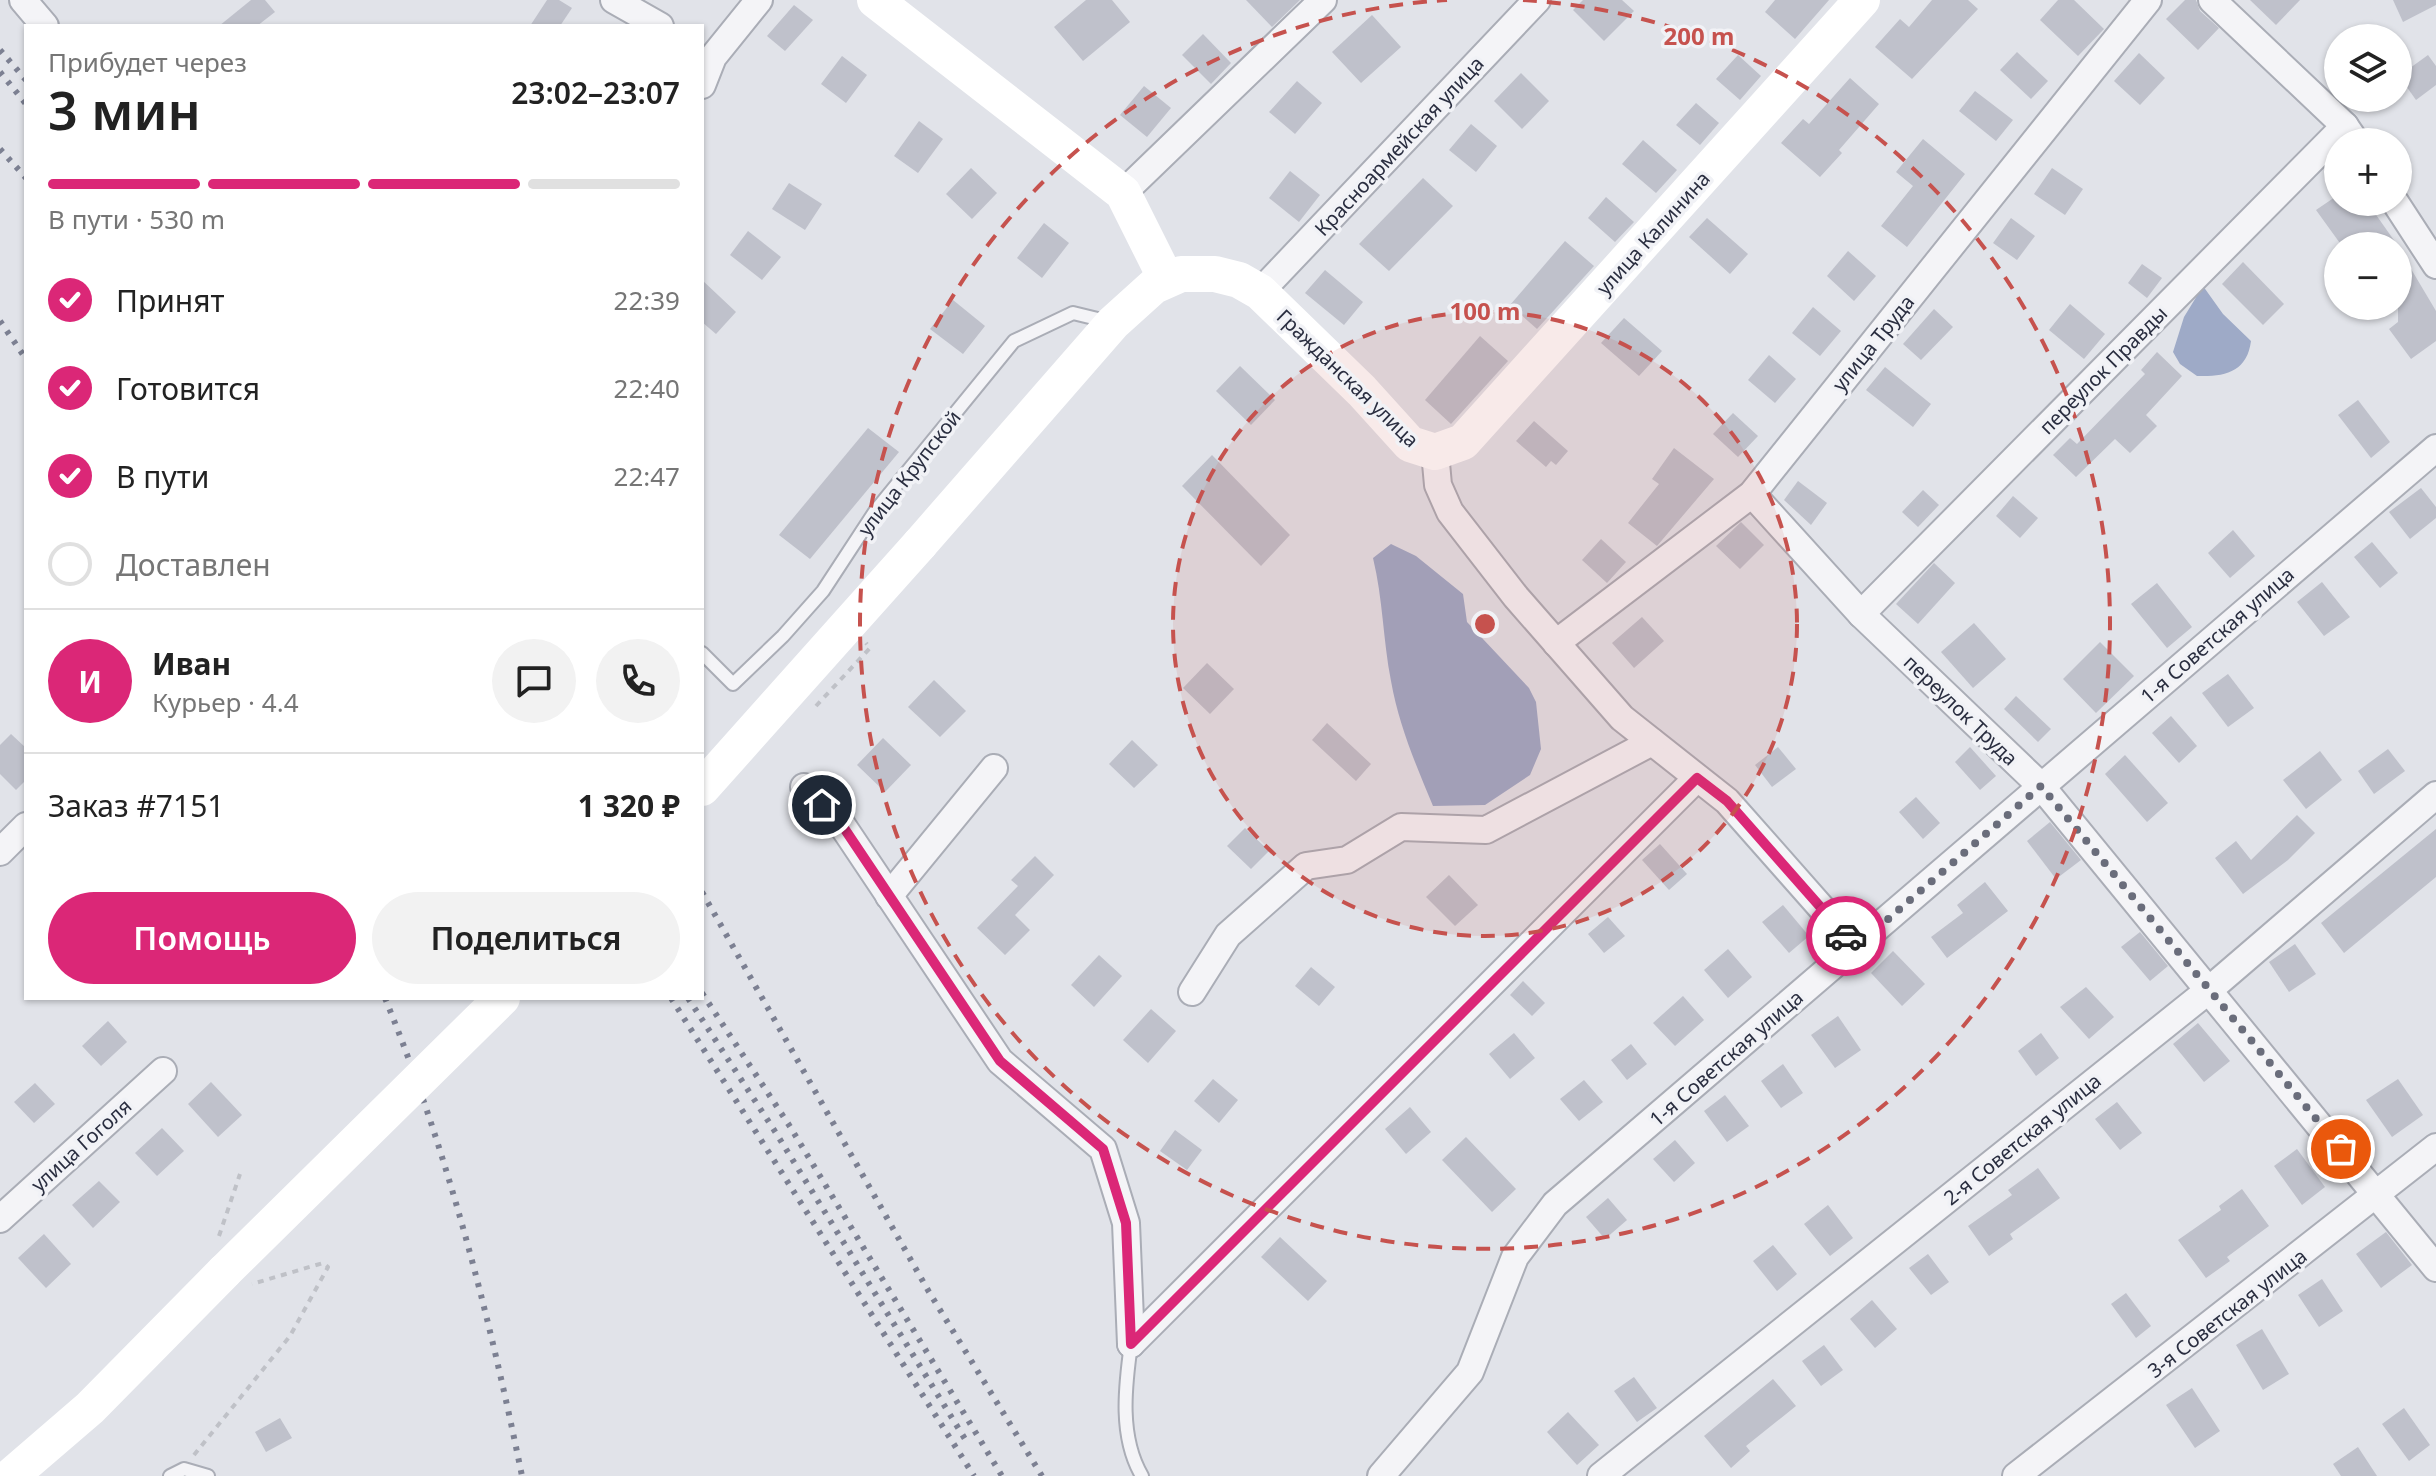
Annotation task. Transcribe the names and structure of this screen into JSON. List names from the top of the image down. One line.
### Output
{"streets":{"main road":["улица Калинина","Гражданская улица"],"street":["Красноармейская улица","улица Труда","переулок Правды","1-я Советская улица","переулок Труда","2-я Советская улица","улица Гоголя","3-я Советская улица"],"lane":["улица Крупской"]},"crossings":[["Красноармейская улица","Гражданская улица"],["улица Калинина","Гражданская улица"],["улица Труда","Гражданская улица"],["улица Труда","переулок Труда"],["переулок Правды","переулок Труда"],["Гражданская улица","1-я Советская улица"],["1-я Советская улица","переулок Труда"],["переулок Труда","2-я Советская улица"],["переулок Труда","3-я Советская улица"]],"page":{"map_buttons":["+","−"],"heading":["3 мин","Прибудет через","23:02–23:07"],"panel":["Иван","Курьер · 4.4","Заказ #7151","1 320 ₽"],"bar":"В пути · 530 m","list":[["Принят","22:39"],["Готовится","22:40"],["В пути","22:47"],"Доставлен"],"round":"И","buttons":["Помощь","Поделиться"]},"rings":["200 m","100 m"]}
